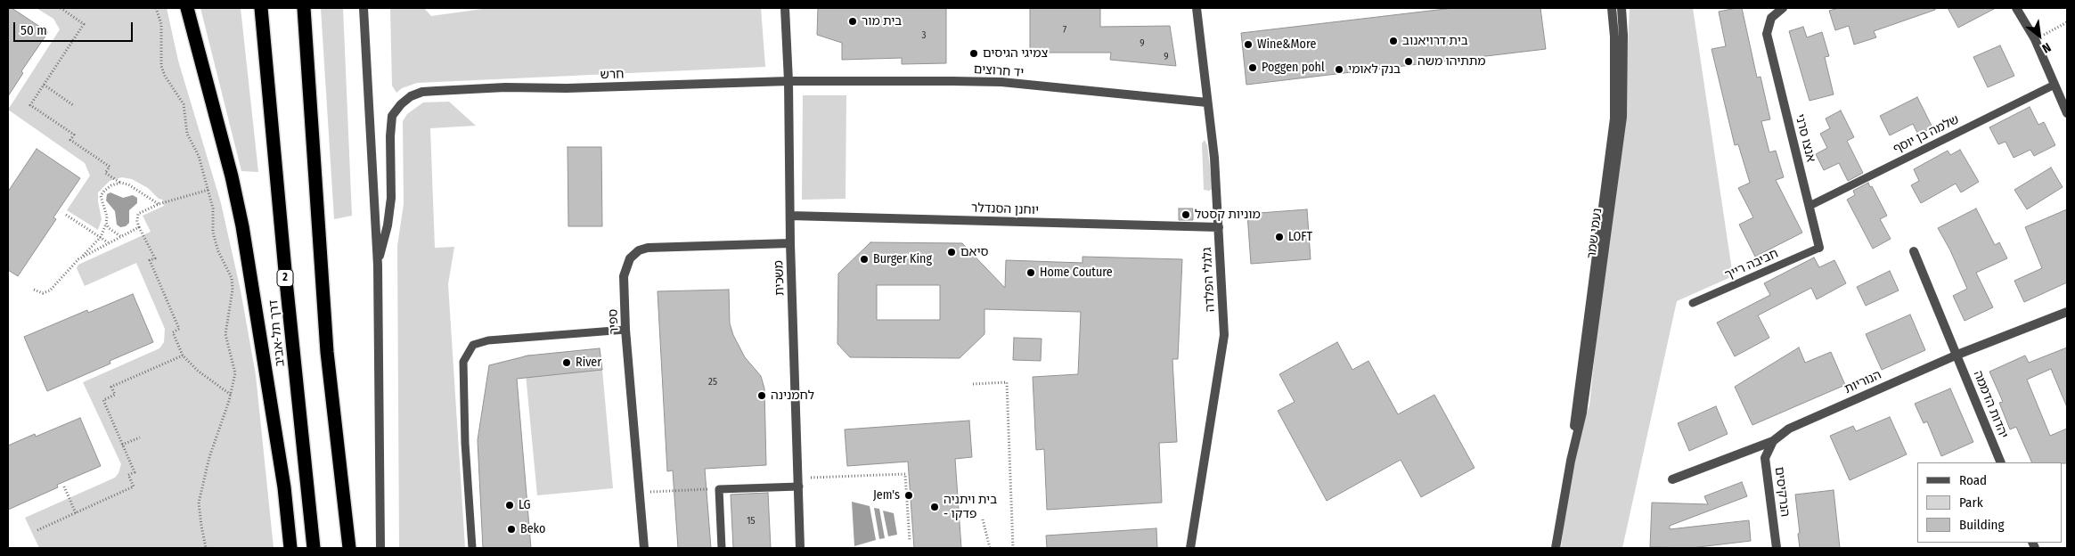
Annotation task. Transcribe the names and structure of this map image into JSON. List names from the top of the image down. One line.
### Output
{"streets":{"highway":["2","דרך תל-אביב"],"street":["יד חרוצים","חרש","אנצו סרני","יוחנן הסנדלר","נעמי שמר","משכית","גלגלי הפלדה","ספיר","הנוריות","יהדות הדממה","הנרקיסים"],"lane":["שלמה בן יוסף","חביבה רייך"]},"crossings":[["יד חרוצים","חרש"],["יד חרוצים","משכית"],["יד חרוצים","גלגלי הפלדה"],["חרש","משכית"],["שלמה בן יוסף","אנצו סרני"],["אנצו סרני","חביבה רייך"],["יוחנן הסנדלר","משכית"],["יוחנן הסנדלר","גלגלי הפלדה"],["משכית","ספיר"],["הנוריות","יהדות הדממה"],["הנוריות","הנרקיסים"]],"places":["בית מור","בית דרויאנוב","Wine&More","צמיגי הגיסים","מתתיהו משה","Poggen pohl","בנק לאומי","מוניות קסטל","LOFT","סיאם","Burger King","Home Couture","River","לחמנינה","Jem's","LG","בית ויתניה - פדקו","Beko"],"house_numbers":["7","3","9","9","25","15"],"legend":["Road","Park","Building"],"scale_bar":"50 m","north":"bottom right"}
